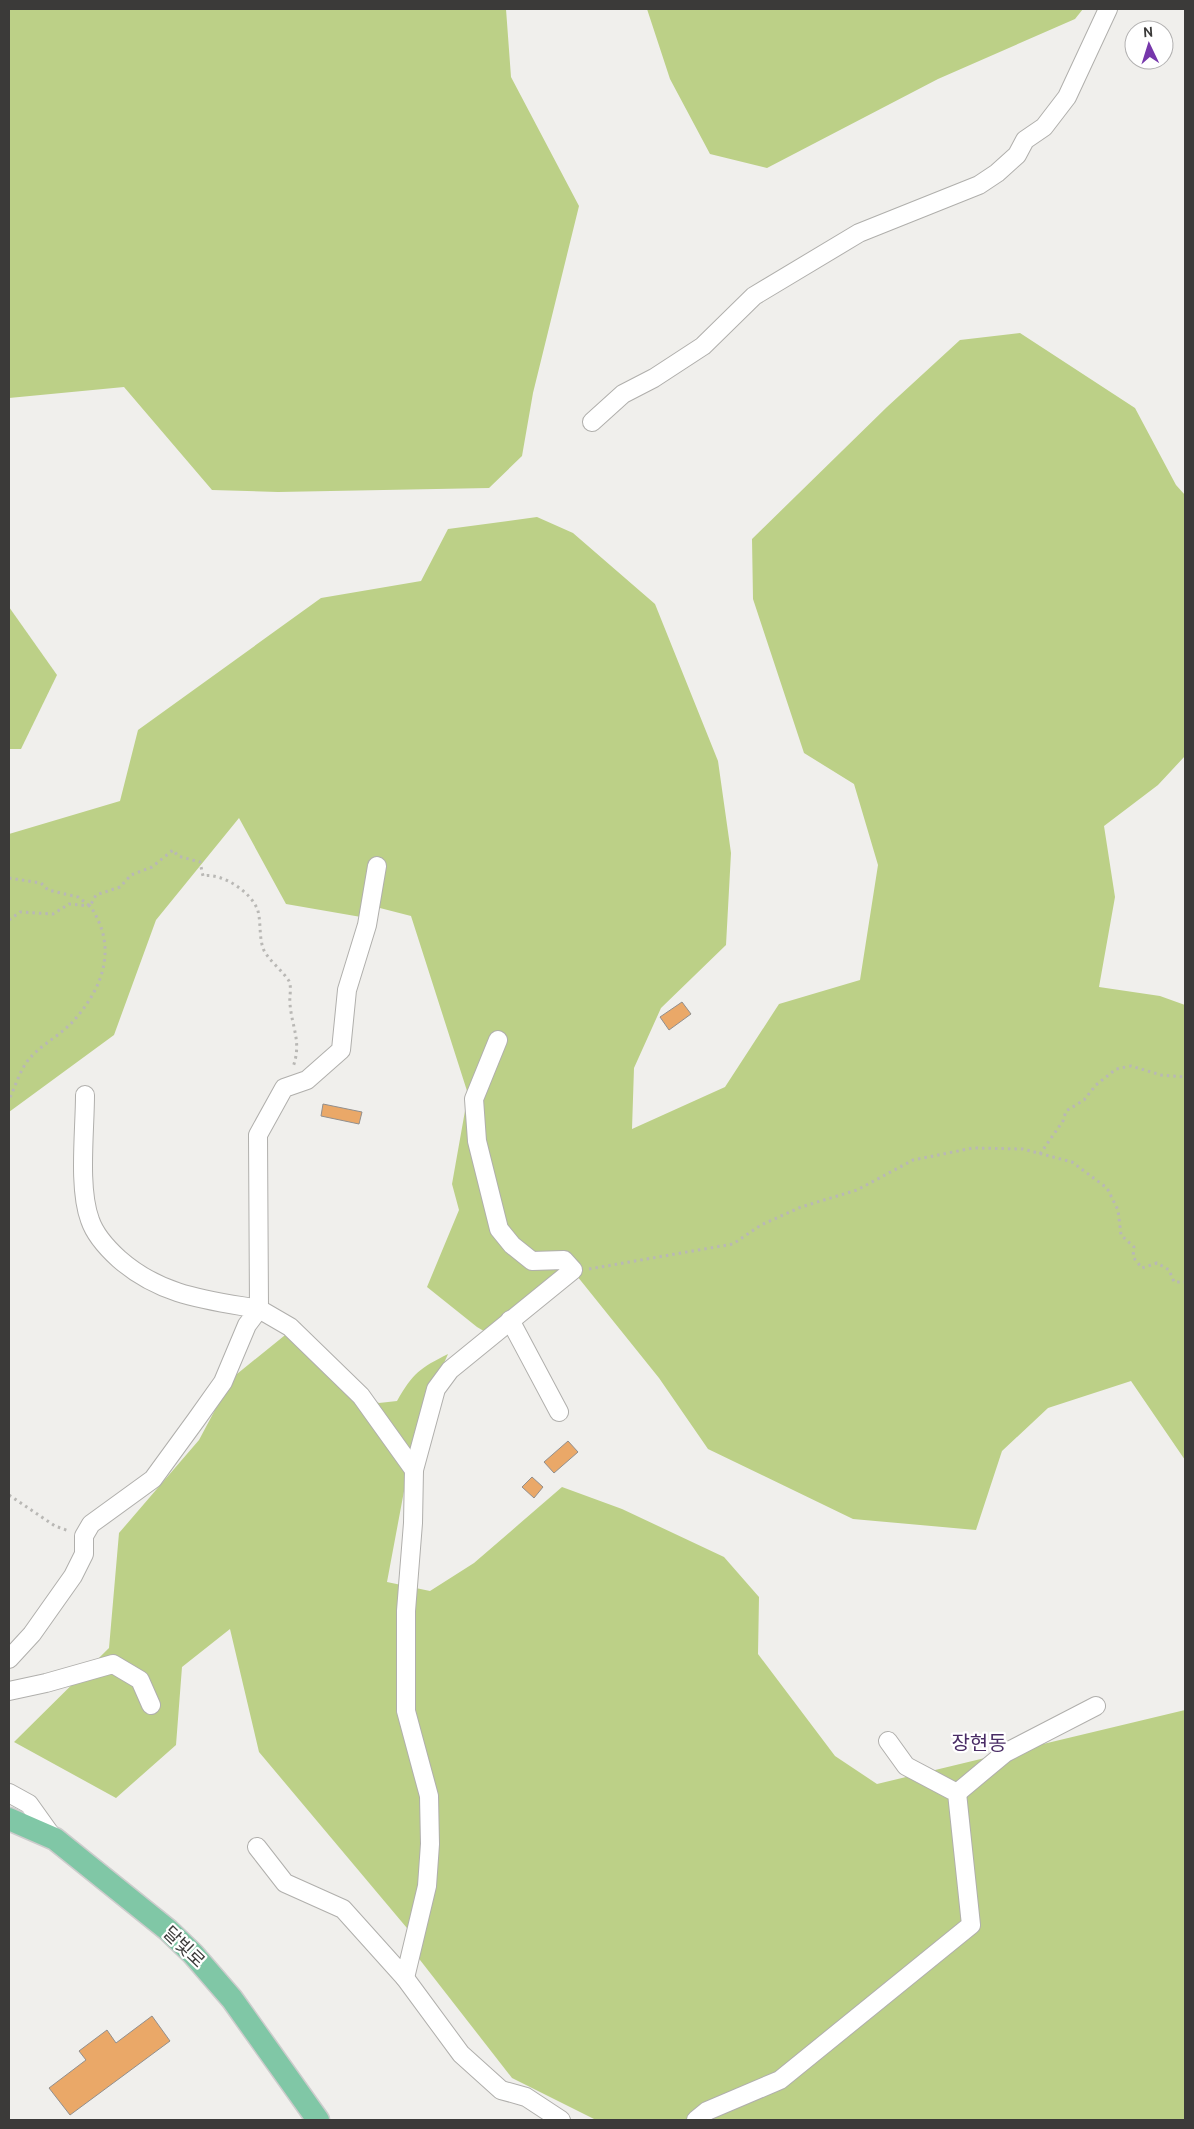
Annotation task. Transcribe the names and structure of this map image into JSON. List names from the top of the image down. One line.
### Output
{"streets":{"main road":["달빛로"]},"districts":["장현동"],"north":"top"}
